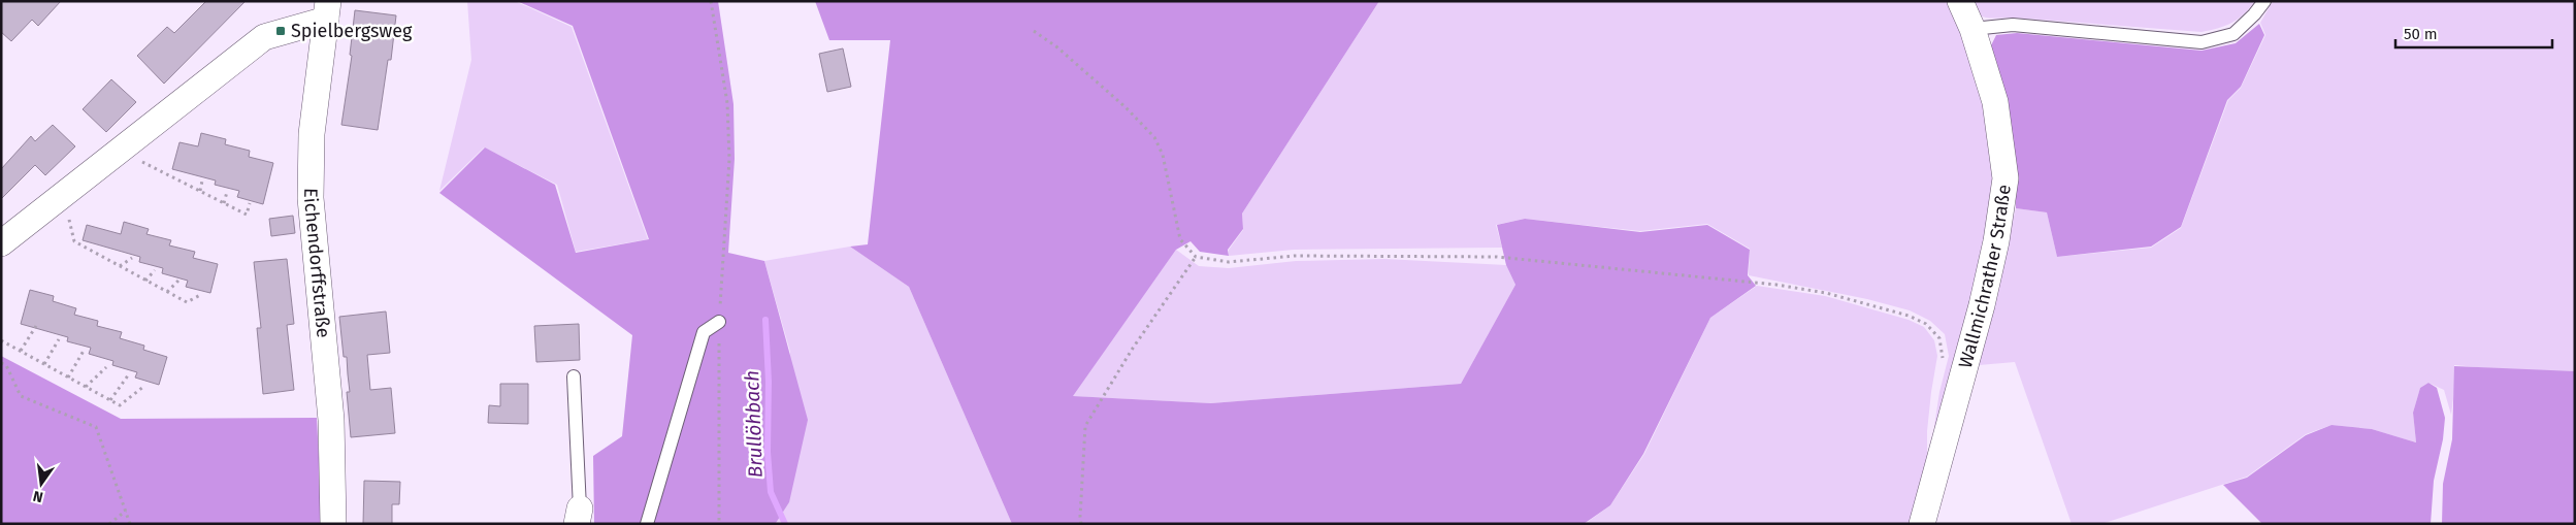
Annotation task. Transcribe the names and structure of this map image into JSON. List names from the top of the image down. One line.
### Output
{"streets":{"street":["Eichendorffstraße","Wallmichrather Straße"]},"water":["Brullöhbach"],"places":{"transit":["Spielbergsweg"]},"scale_bar":"50 m","north":"bottom"}
